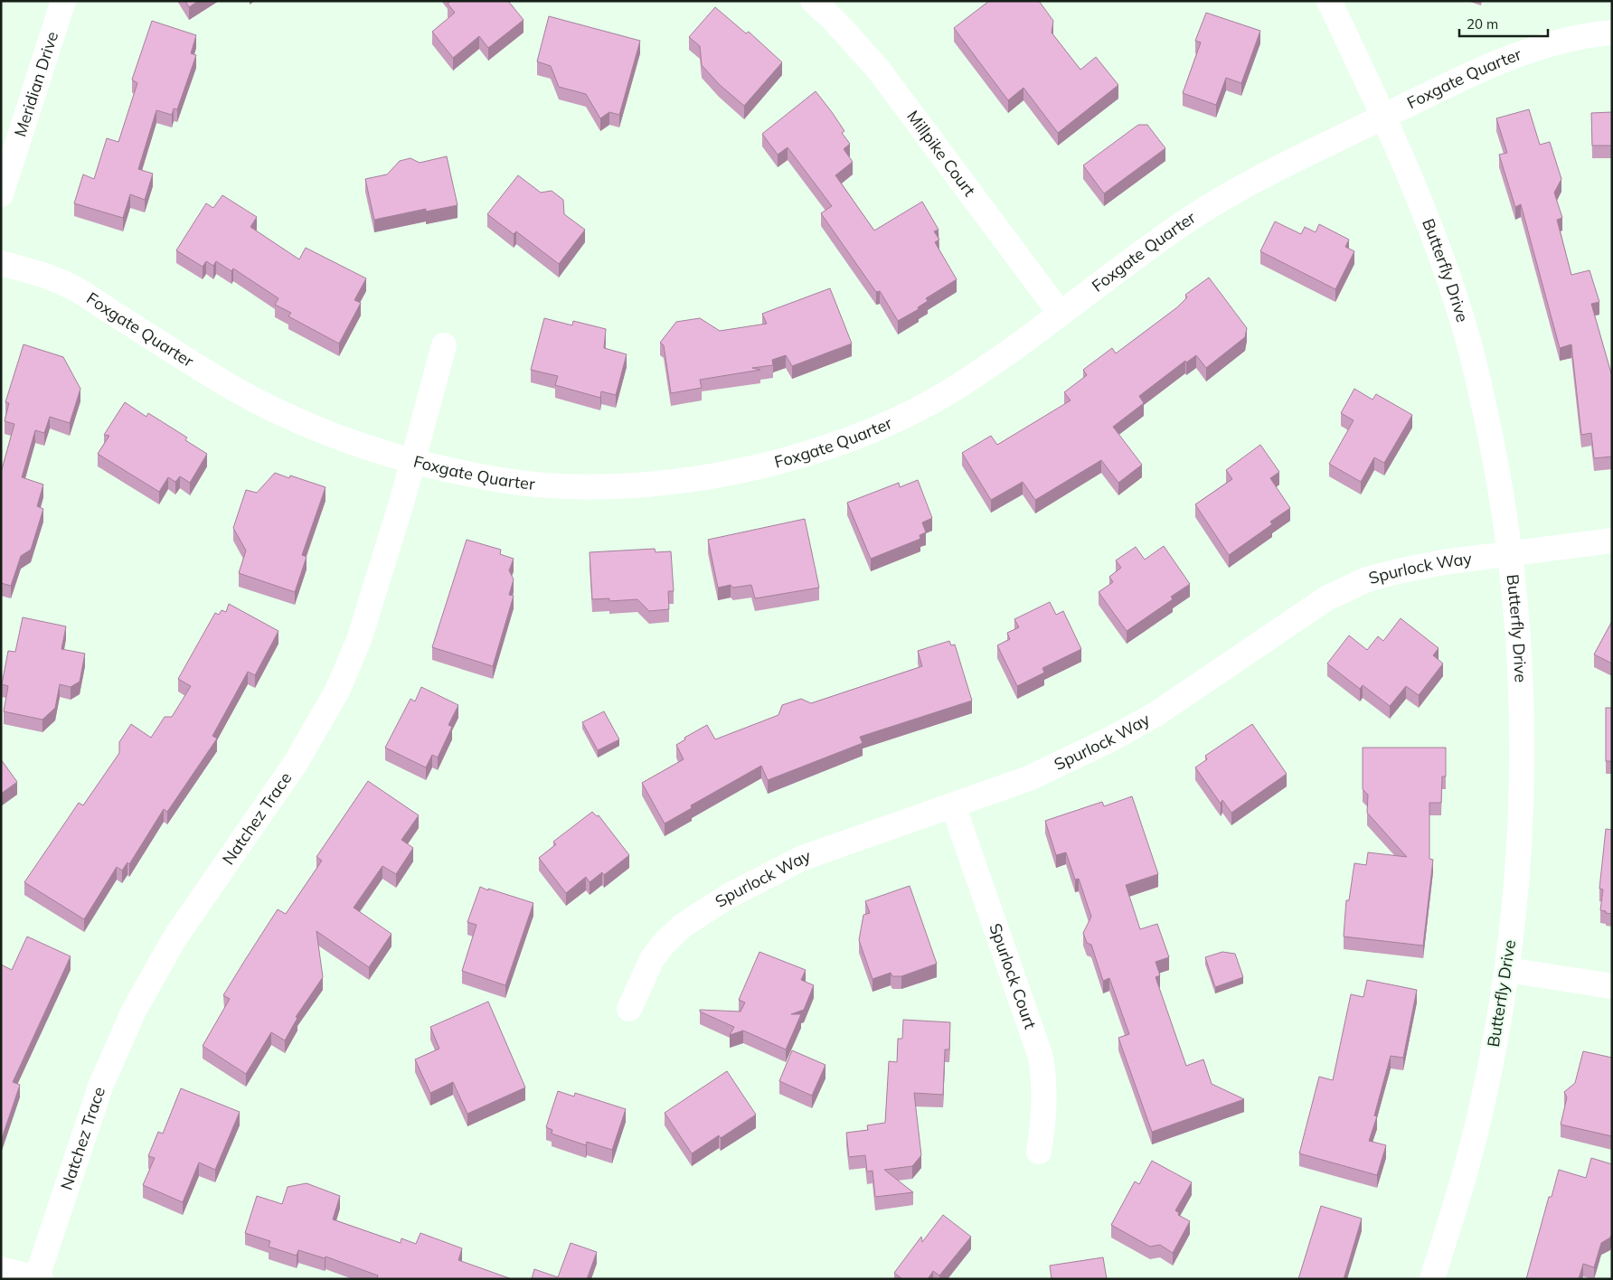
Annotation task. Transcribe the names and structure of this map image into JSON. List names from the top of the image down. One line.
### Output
{"streets":{"street":["Foxgate Quarter","Meridian Drive","Millpike Court","Butterfly Drive","Spurlock Way","Natchez Trace","Spurlock Court"]},"crossings":[["Foxgate Quarter","Millpike Court"],["Foxgate Quarter","Butterfly Drive"],["Foxgate Quarter","Natchez Trace"],["Butterfly Drive","Spurlock Way"],["Spurlock Way","Spurlock Court"]],"scale_bar":"20 m"}
